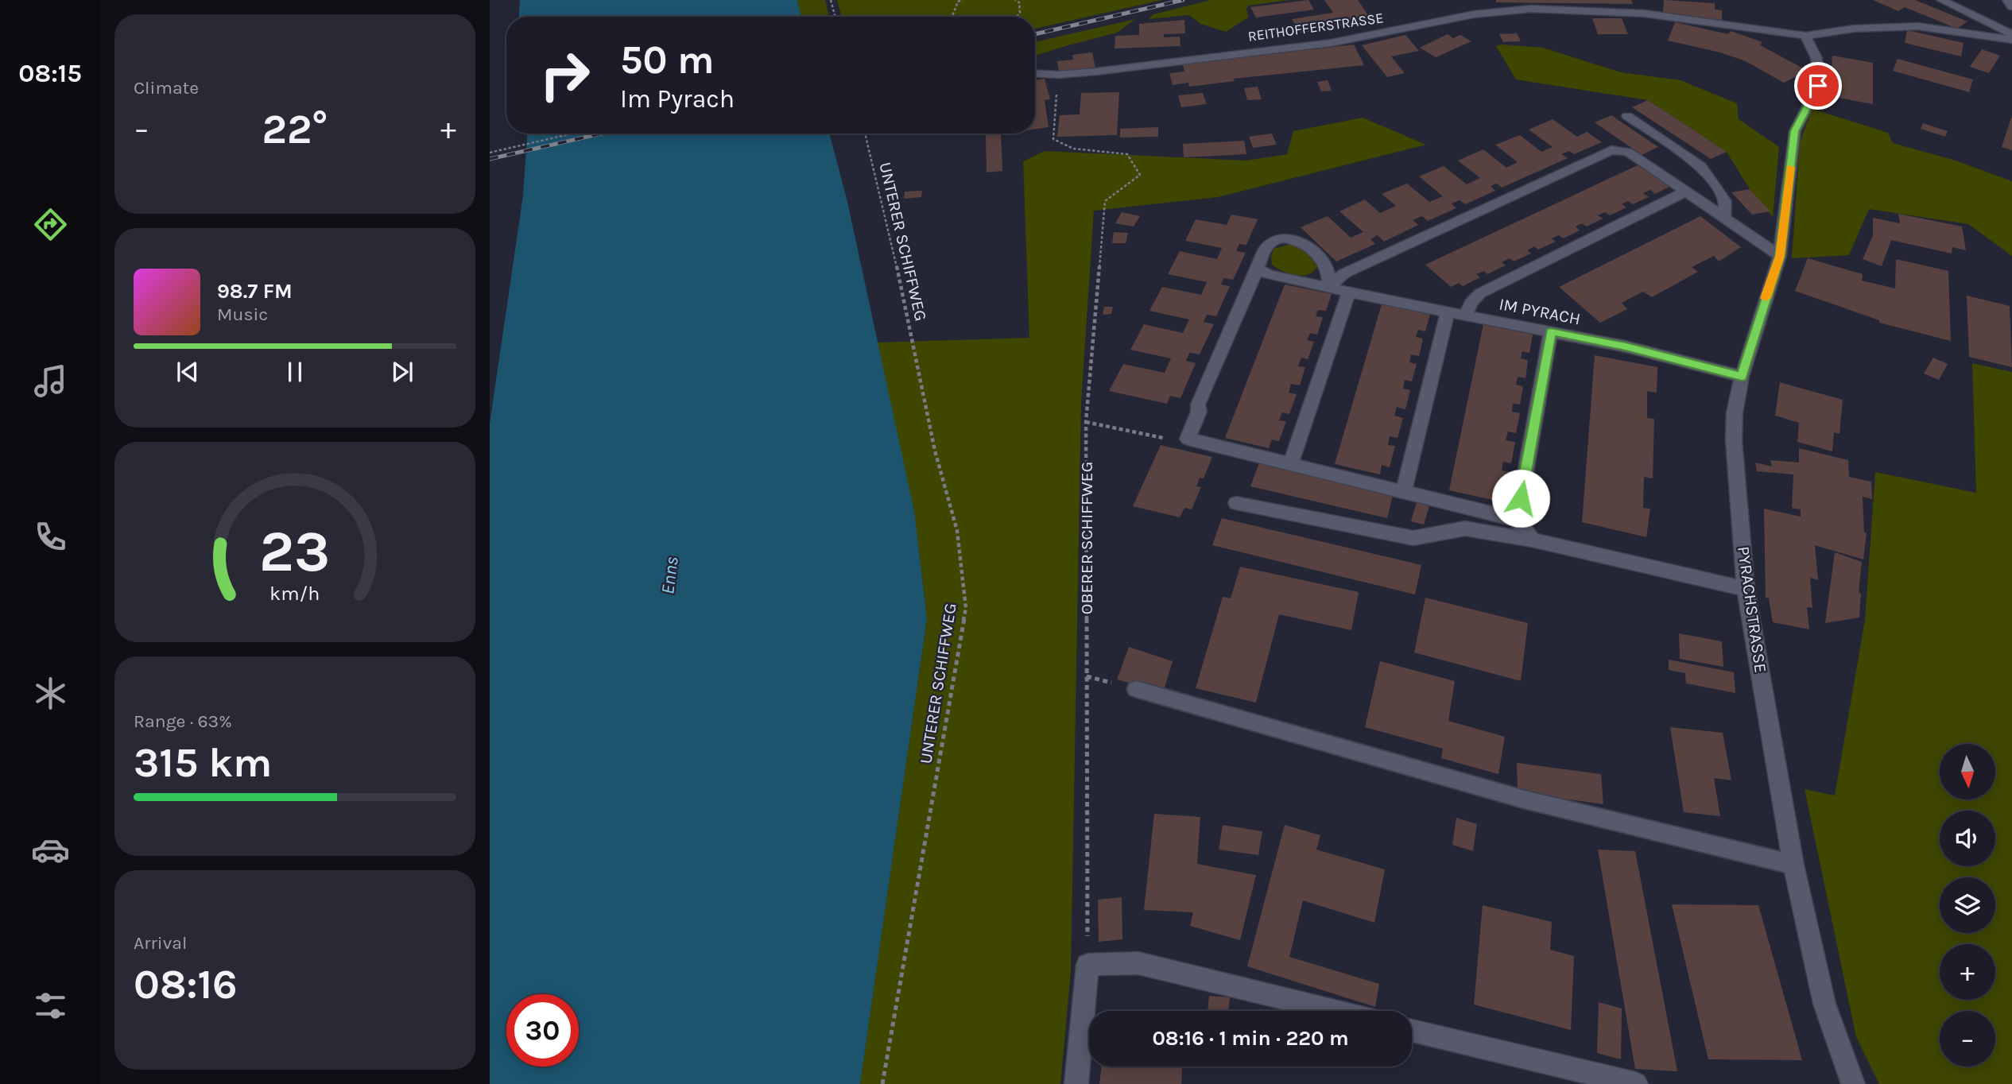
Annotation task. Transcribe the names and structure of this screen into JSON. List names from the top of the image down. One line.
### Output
{"streets":{"street":["REITHOFFERSTRASSE","IM PYRACH","PYRACHSTRASSE"],"path":["UNTERER SCHIFFWEG","OBERER SCHIFFWEG"]},"crossings":[["REITHOFFERSTRASSE","OBERER SCHIFFWEG"],["REITHOFFERSTRASSE","PYRACHSTRASSE"],["IM PYRACH","PYRACHSTRASSE"]],"water":["Enns"],"north":"bottom","page":{"tabs":"08:15","tile":["Climate",["Range · 63%","315 km"],["Arrival","08:16"]],"turn":["50 m","Im Pyrach"],"heat":["−","22°","+"],"song":["98.7 FM","Music"],"map_buttons":["+","−"],"limit":"30","trip":"08:16 · 1 min · 220 m","gauge":["23","km/h"]}}
